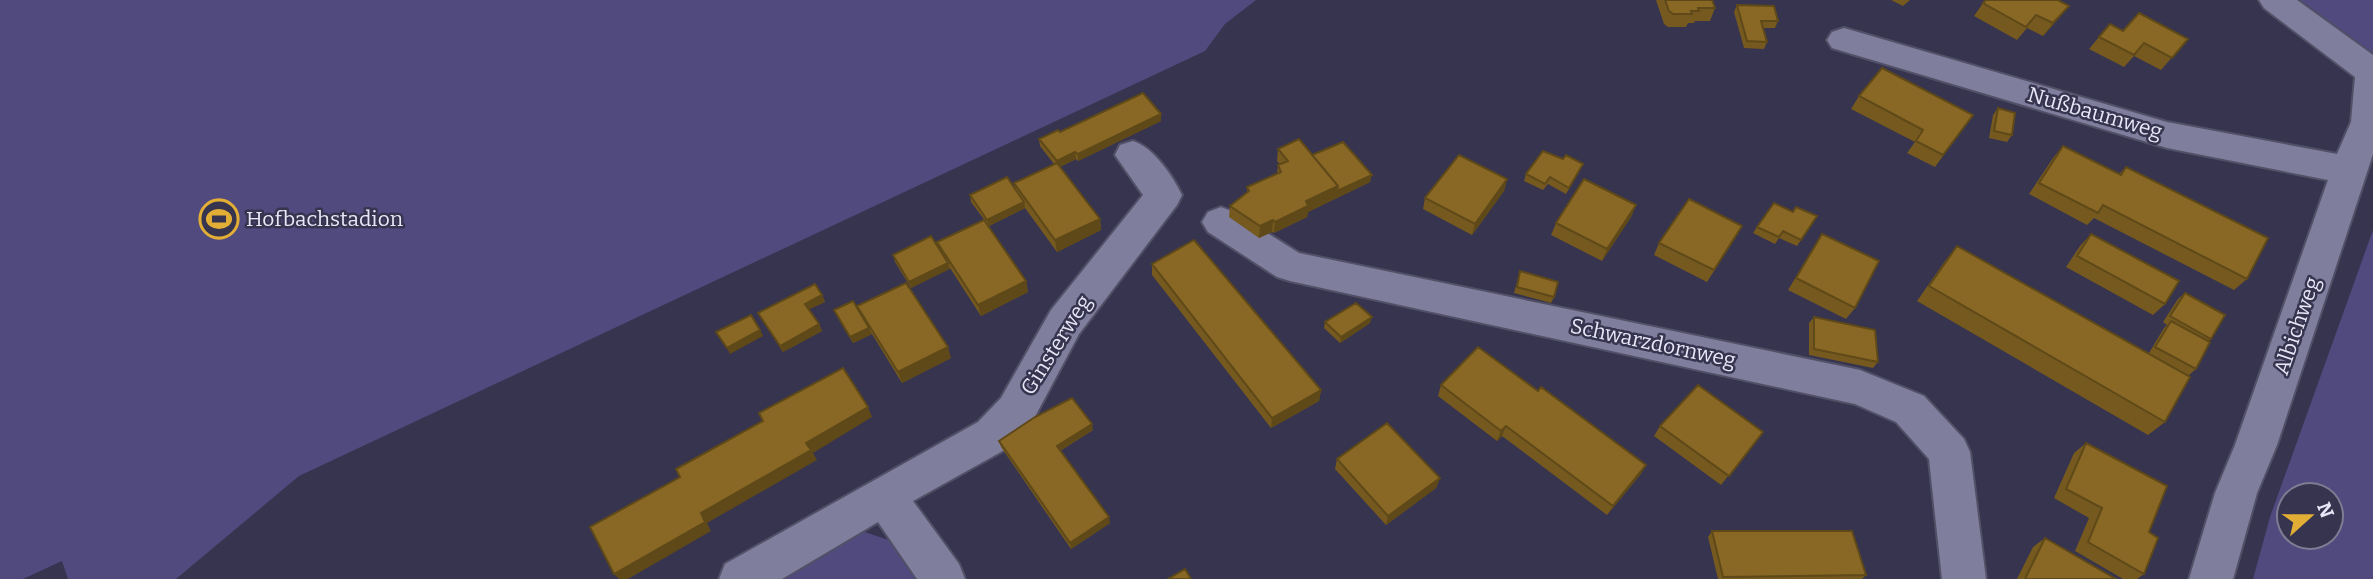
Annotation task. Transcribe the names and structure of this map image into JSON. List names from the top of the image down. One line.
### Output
{"streets":{"street":["Nußbaumweg","Albichweg","Schwarzdornweg","Ginsterweg"]},"crossings":[["Nußbaumweg","Albichweg"]],"places":{"sports":["Hofbachstadion"]},"north":"right"}
